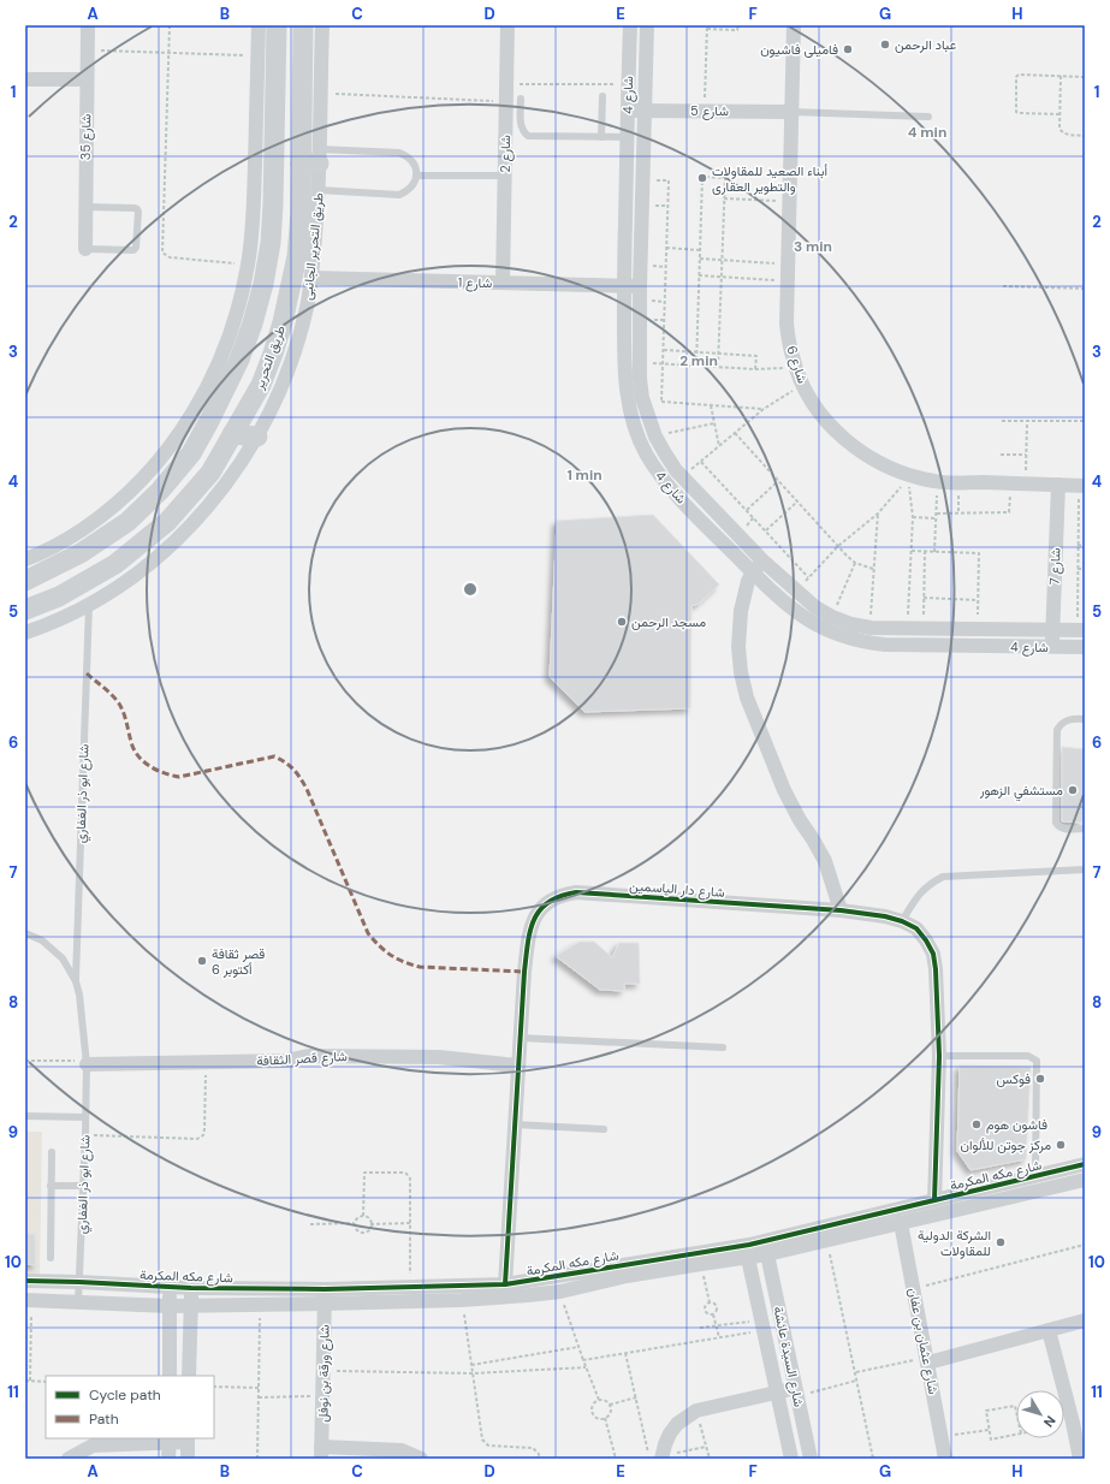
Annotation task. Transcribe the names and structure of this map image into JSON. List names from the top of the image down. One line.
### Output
{"streets":{"street":["شارع 4","شارع 5","شارع 35","شارع 2","طريق التحرير الجانبى","شارع 1","طريق التحرير","شارع 6","شارع 7","شارع دار الياسمين","شارع قصر الثقافة","شارع مكه المكرمة","شارع عثمان بن عفان","شارع السيدة عائشة","شارع ورقة بن نوفل"],"lane":["شارع ابو ذر الغفاري"]},"crossings":[["شارع 4","شارع 5"],["شارع 4","شارع 1"],["شارع 4","شارع 7"],["شارع 5","شارع 6"],["شارع 2","شارع 1"],["طريق التحرير الجانبى","شارع 1"],["طريق التحرير الجانبى","طريق التحرير"],["طريق التحرير الجانبى","شارع ابو ذر الغفاري"],["شارع 6","شارع 7"],["شارع ابو ذر الغفاري","شارع قصر الثقافة"],["شارع ابو ذر الغفاري","شارع مكه المكرمة"],["شارع دار الياسمين","شارع قصر الثقافة"],["شارع دار الياسمين","شارع مكه المكرمة"],["شارع مكه المكرمة","شارع عثمان بن عفان"],["شارع مكه المكرمة","شارع السيدة عائشة"],["شارع مكه المكرمة","شارع ورقة بن نوفل"]],"places":["عباد الرحمن","فاميلى فاشيون","أبناء الصعيد للمقاولات والتطوير العقارى","مسجد الرحمن","مستشفي الزهور","قصر ثقافة 6 أكتوبر","فوكس","فاشون هوم","مركز جوتن للألوان","الشركة الدولية للمقاولات"],"legend":["Cycle path","Path"],"north":"bottom right","grid":{"columns":["A","B","C","D","E","F","G","H"],"rows":["1","2","3","4","5","6","7","8","9","10","11"]},"rings":["4 min","3 min","2 min","1 min"]}
